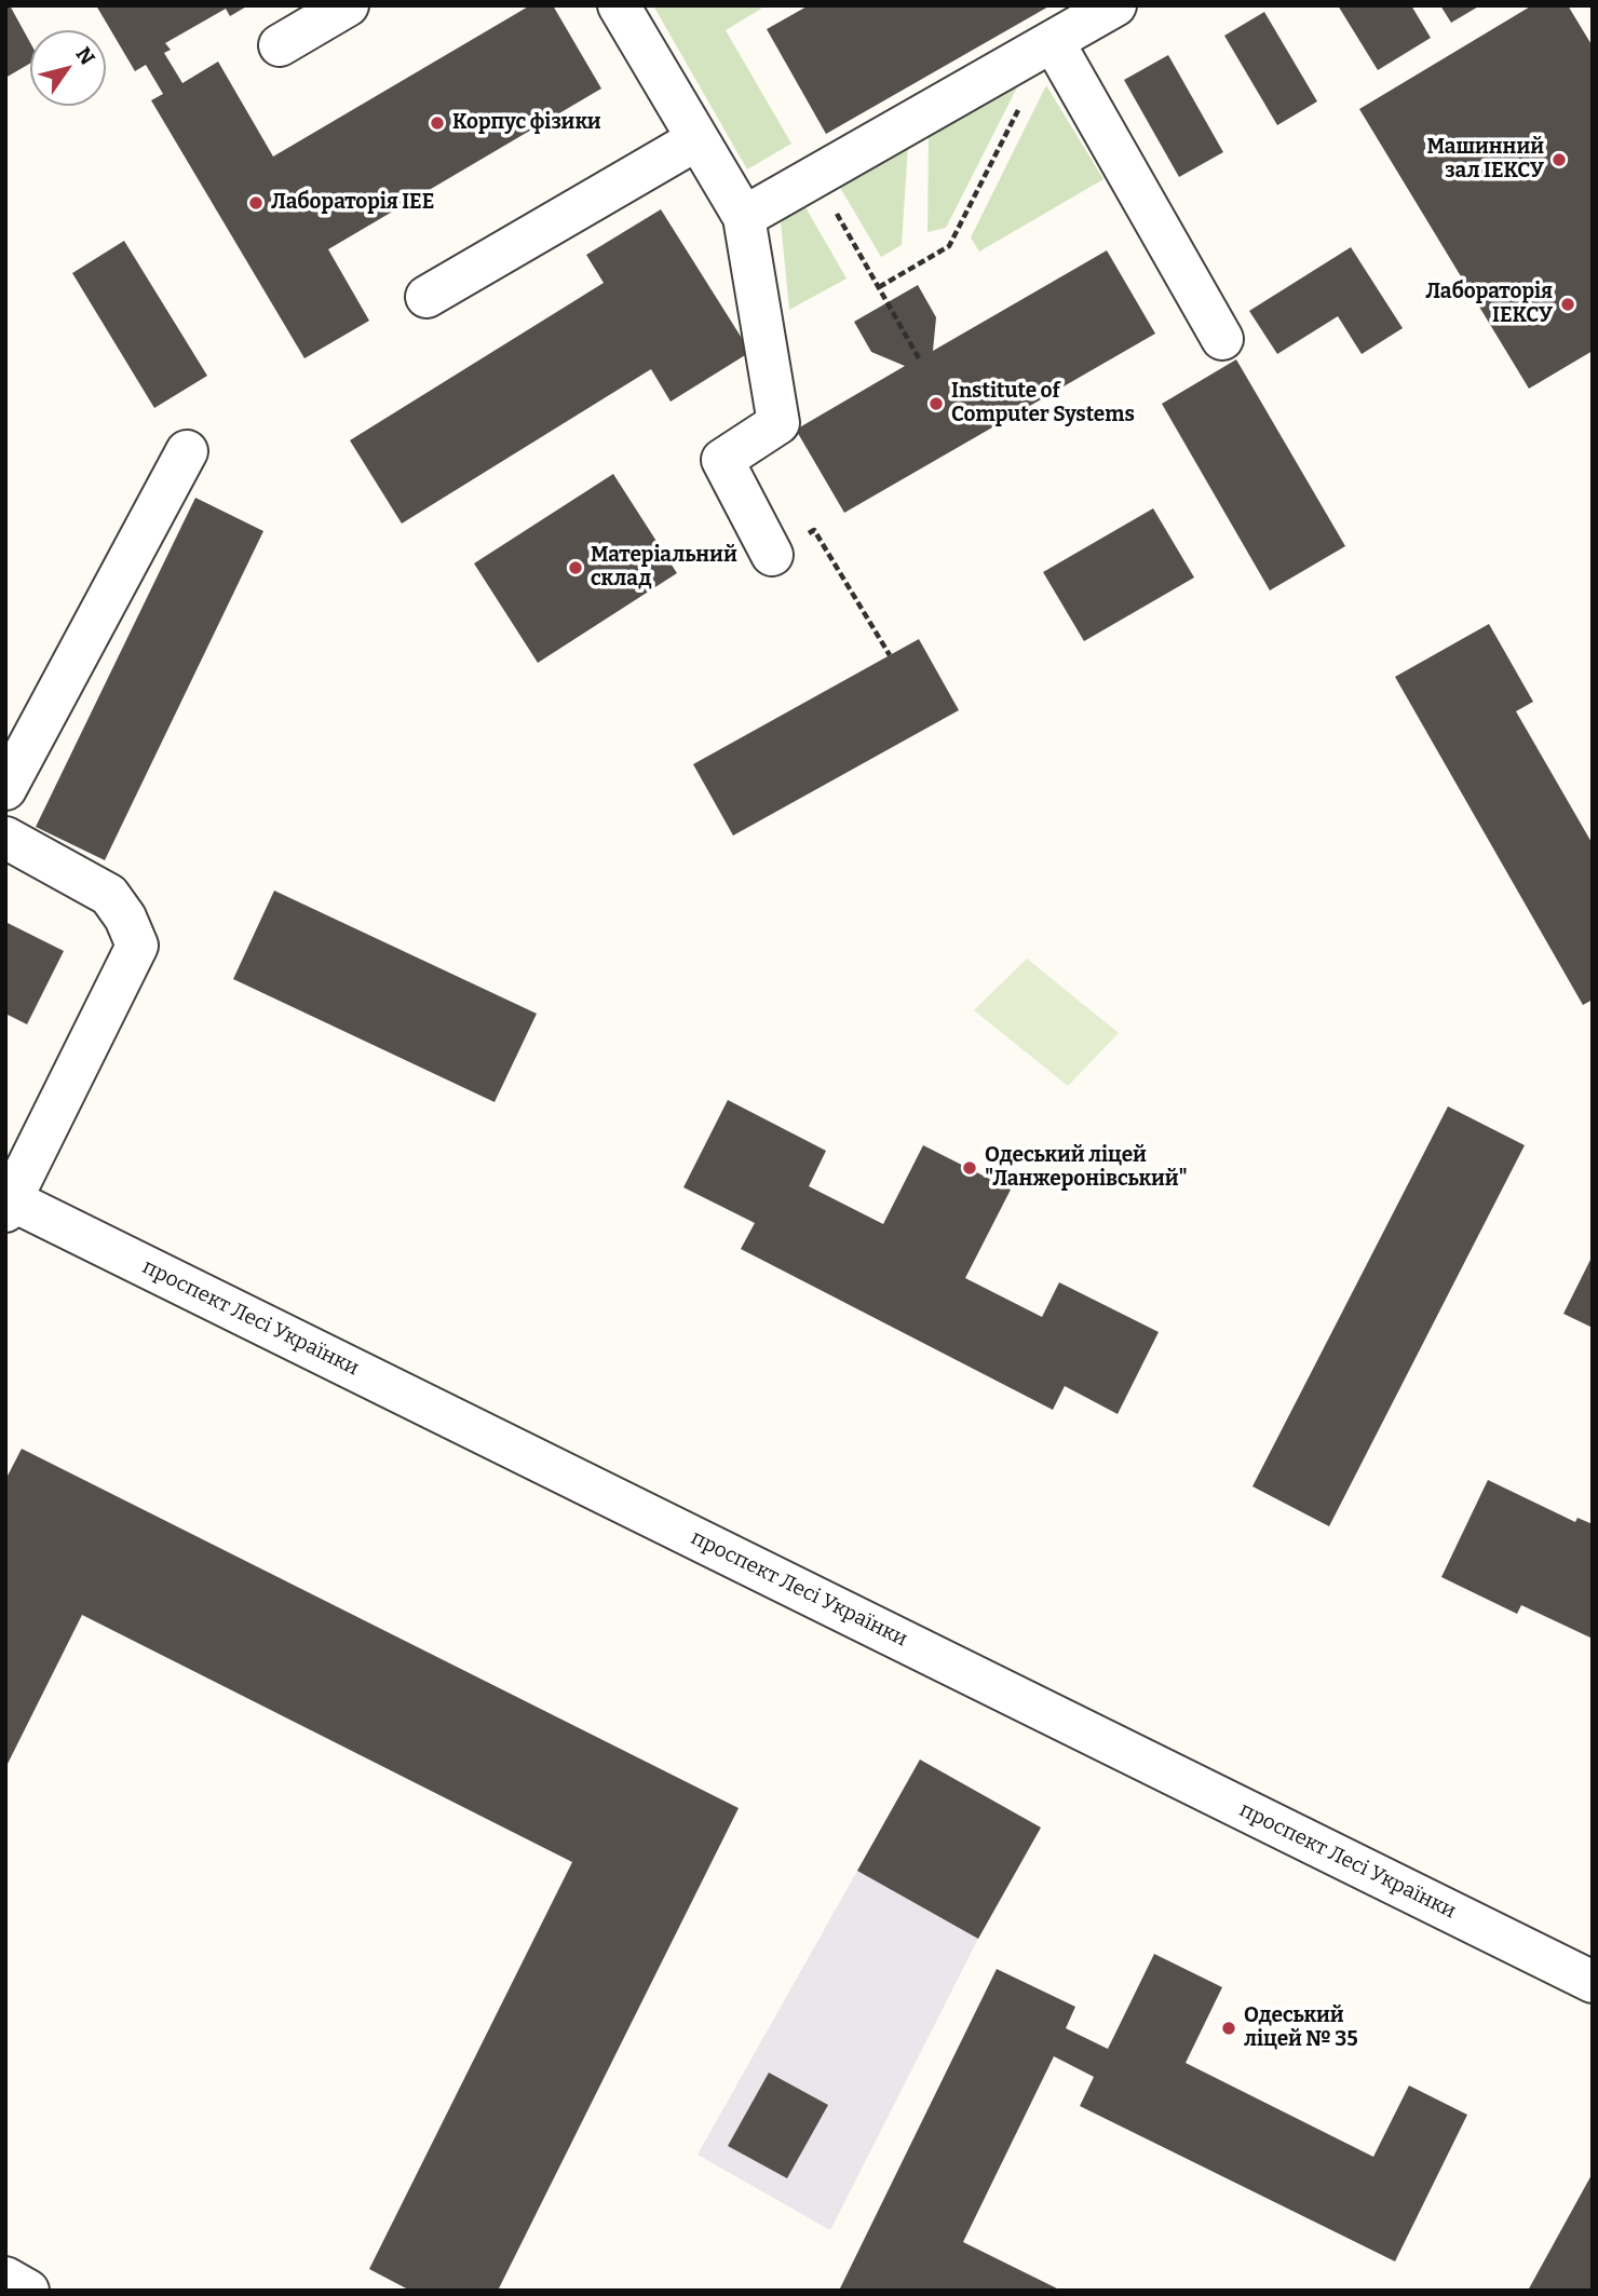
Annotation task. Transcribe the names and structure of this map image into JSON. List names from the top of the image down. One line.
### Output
{"streets":{"street":["проспект Лесі Українки"]},"places":["Корпус фізики","Машинний зал ІЕКСУ","Лабораторія ІЕЕ","Лабораторія ІЕКСУ","Institute of Computer Systems","Матеріальний склад","Одеський ліцей \"Ланжеронівський\"","Одеський ліцей № 35"],"north":"top right"}
